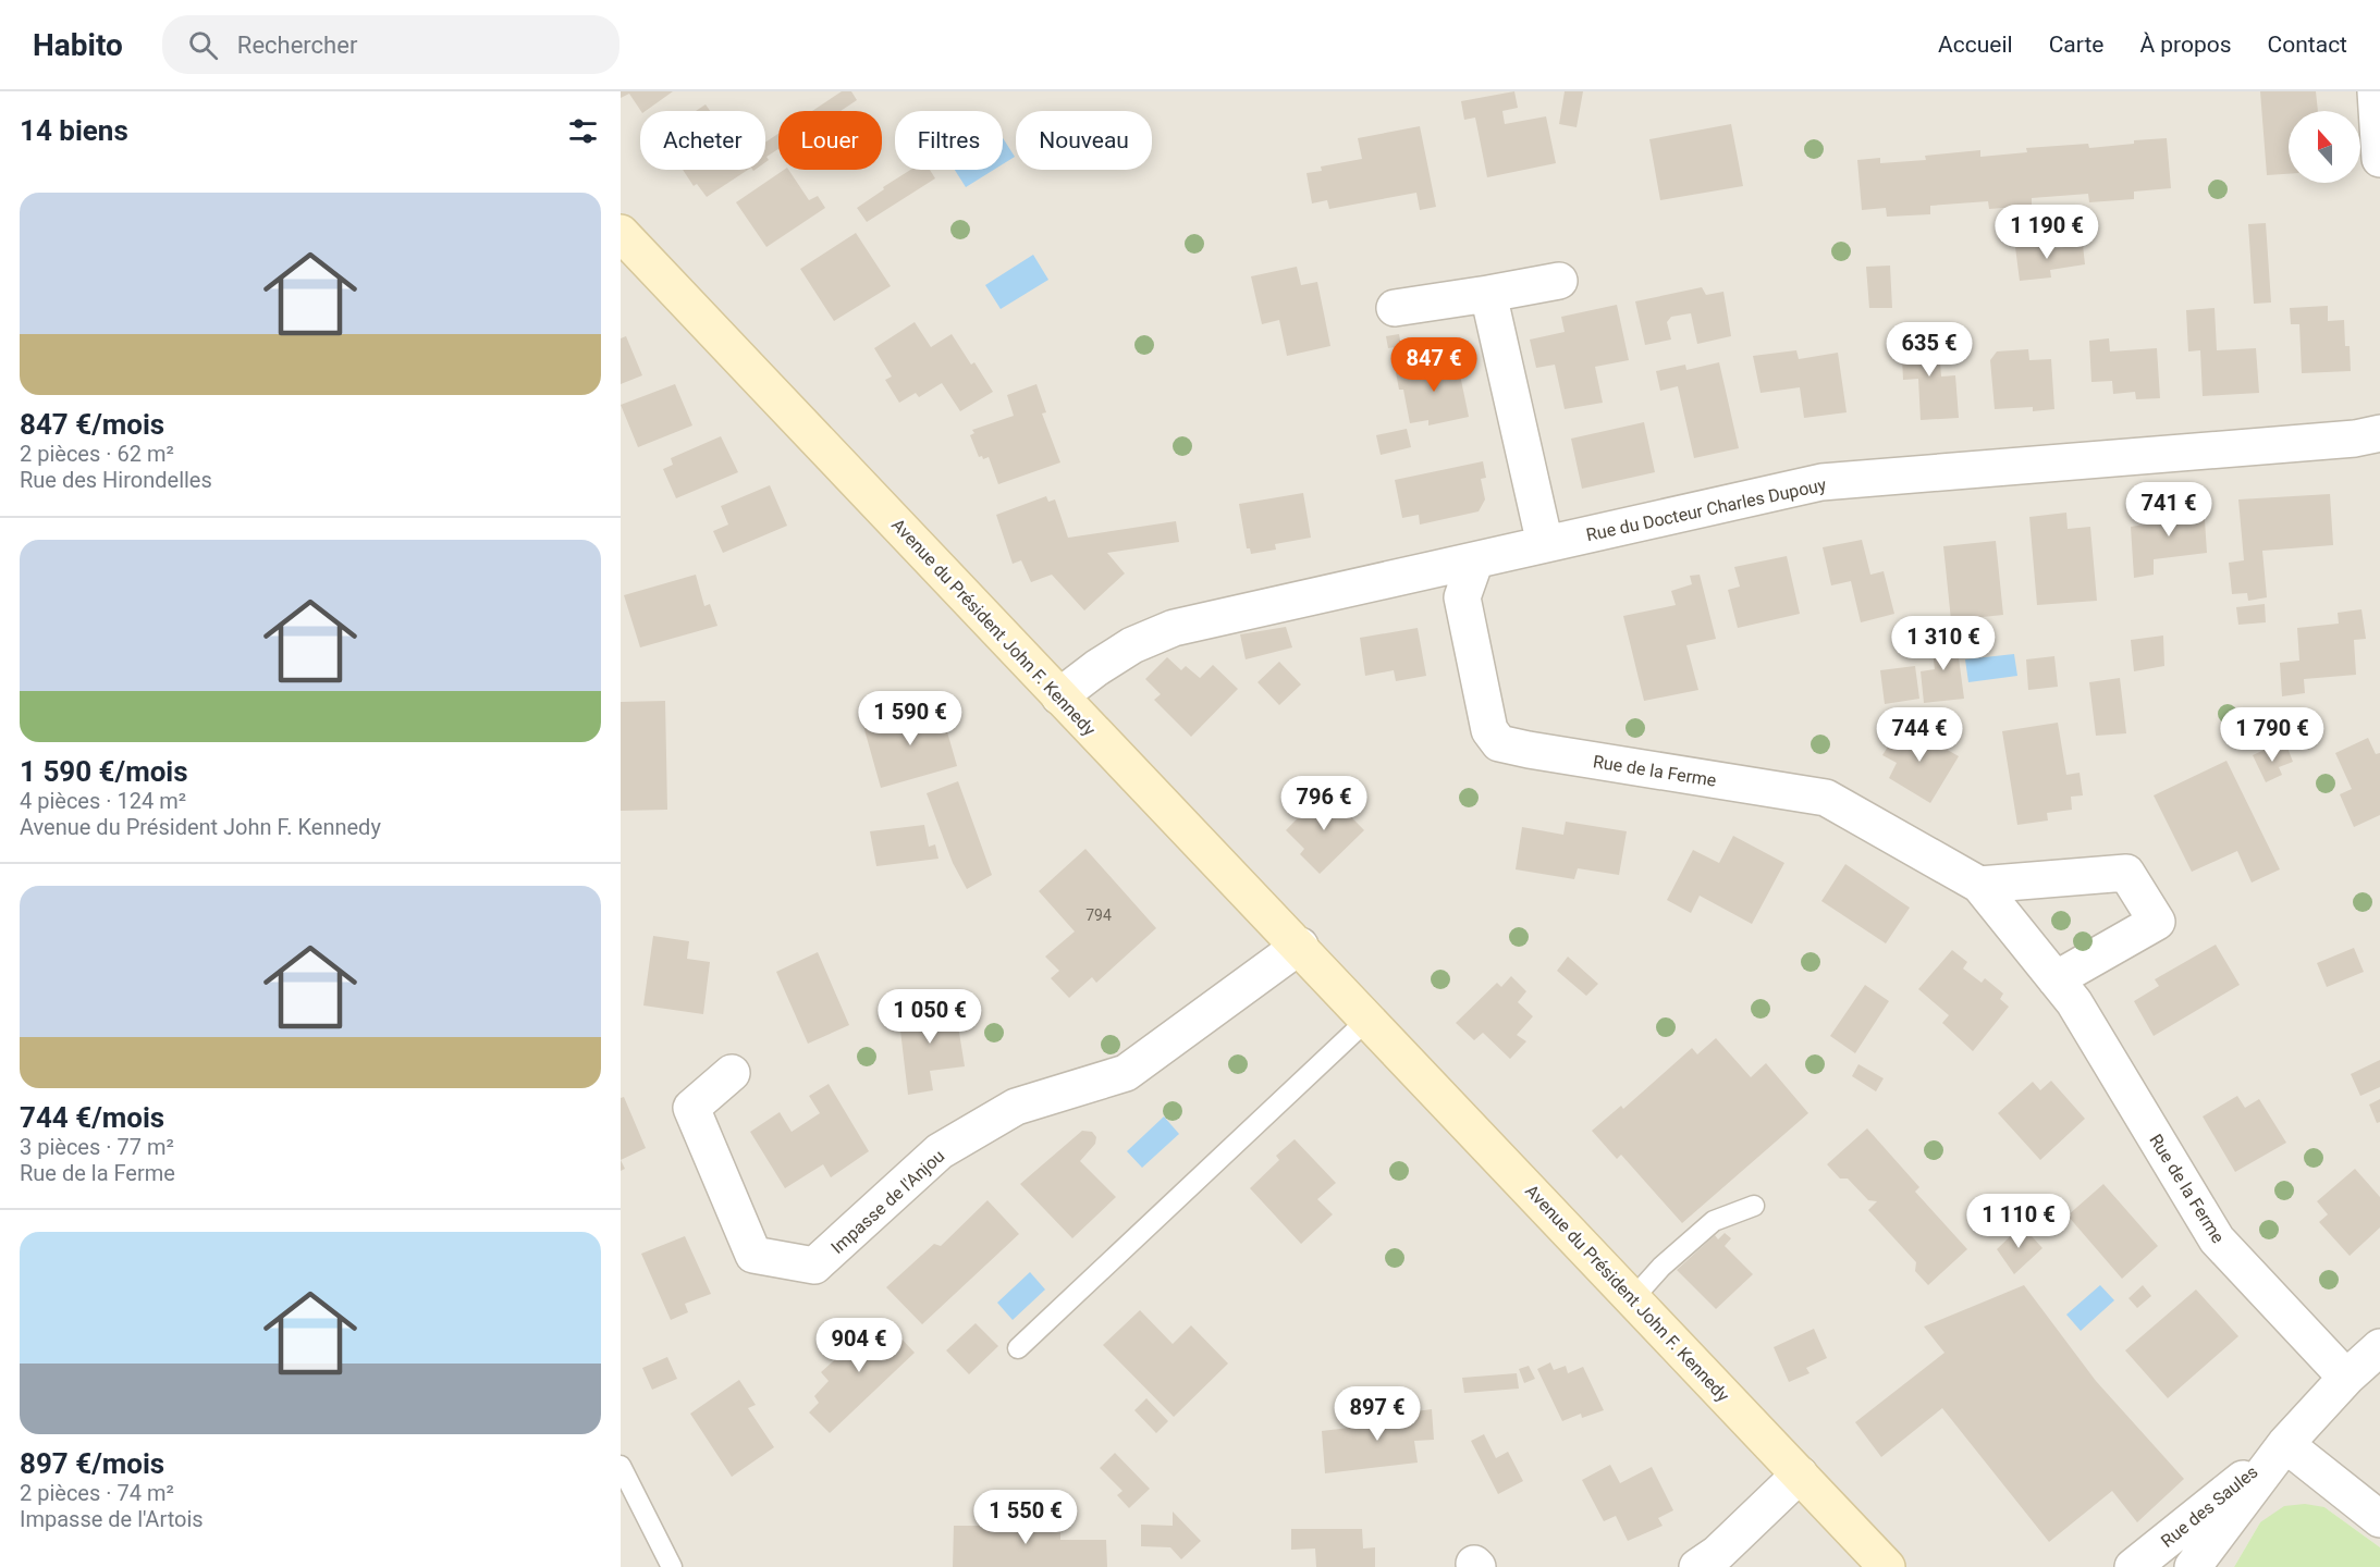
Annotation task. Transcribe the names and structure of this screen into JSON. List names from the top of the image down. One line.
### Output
{"streets":{"main road":["Avenue du Président John F. Kennedy"],"street":["Rue du Docteur Charles Dupouy","Rue de la Ferme","Impasse de l'Anjou","Rue des Saules"]},"crossings":[["Rue du Docteur Charles Dupouy","Avenue du Président John F. Kennedy"],["Rue du Docteur Charles Dupouy","Rue de la Ferme"],["Avenue du Président John F. Kennedy","Impasse de l'Anjou"],["Rue de la Ferme","Rue des Saules"]],"house_numbers":["794"],"north":"top","page":{"header":"Habito","search":"Rechercher","nav":["Accueil","Carte","À propos","Contact"],"heading":"14 biens","chip":["Acheter","Louer","Filtres","Nouveau"],"list":[{"name":"847 €/mois","note":"2 pièces · 62 m² · Rue des Hirondelles"},{"name":"1 590 €/mois","note":"4 pièces · 124 m² · Avenue du Président John F. Kennedy"},{"name":"744 €/mois","note":"3 pièces · 77 m² · Rue de la Ferme"},{"name":"897 €/mois","note":"2 pièces · 74 m² · Impasse de l'Artois"}],"price":["1 190 €","635 €","847 €","741 €","1 310 €","1 590 €","744 €","1 790 €","796 €","1 050 €","1 110 €","904 €","897 €","1 550 €"]}}
